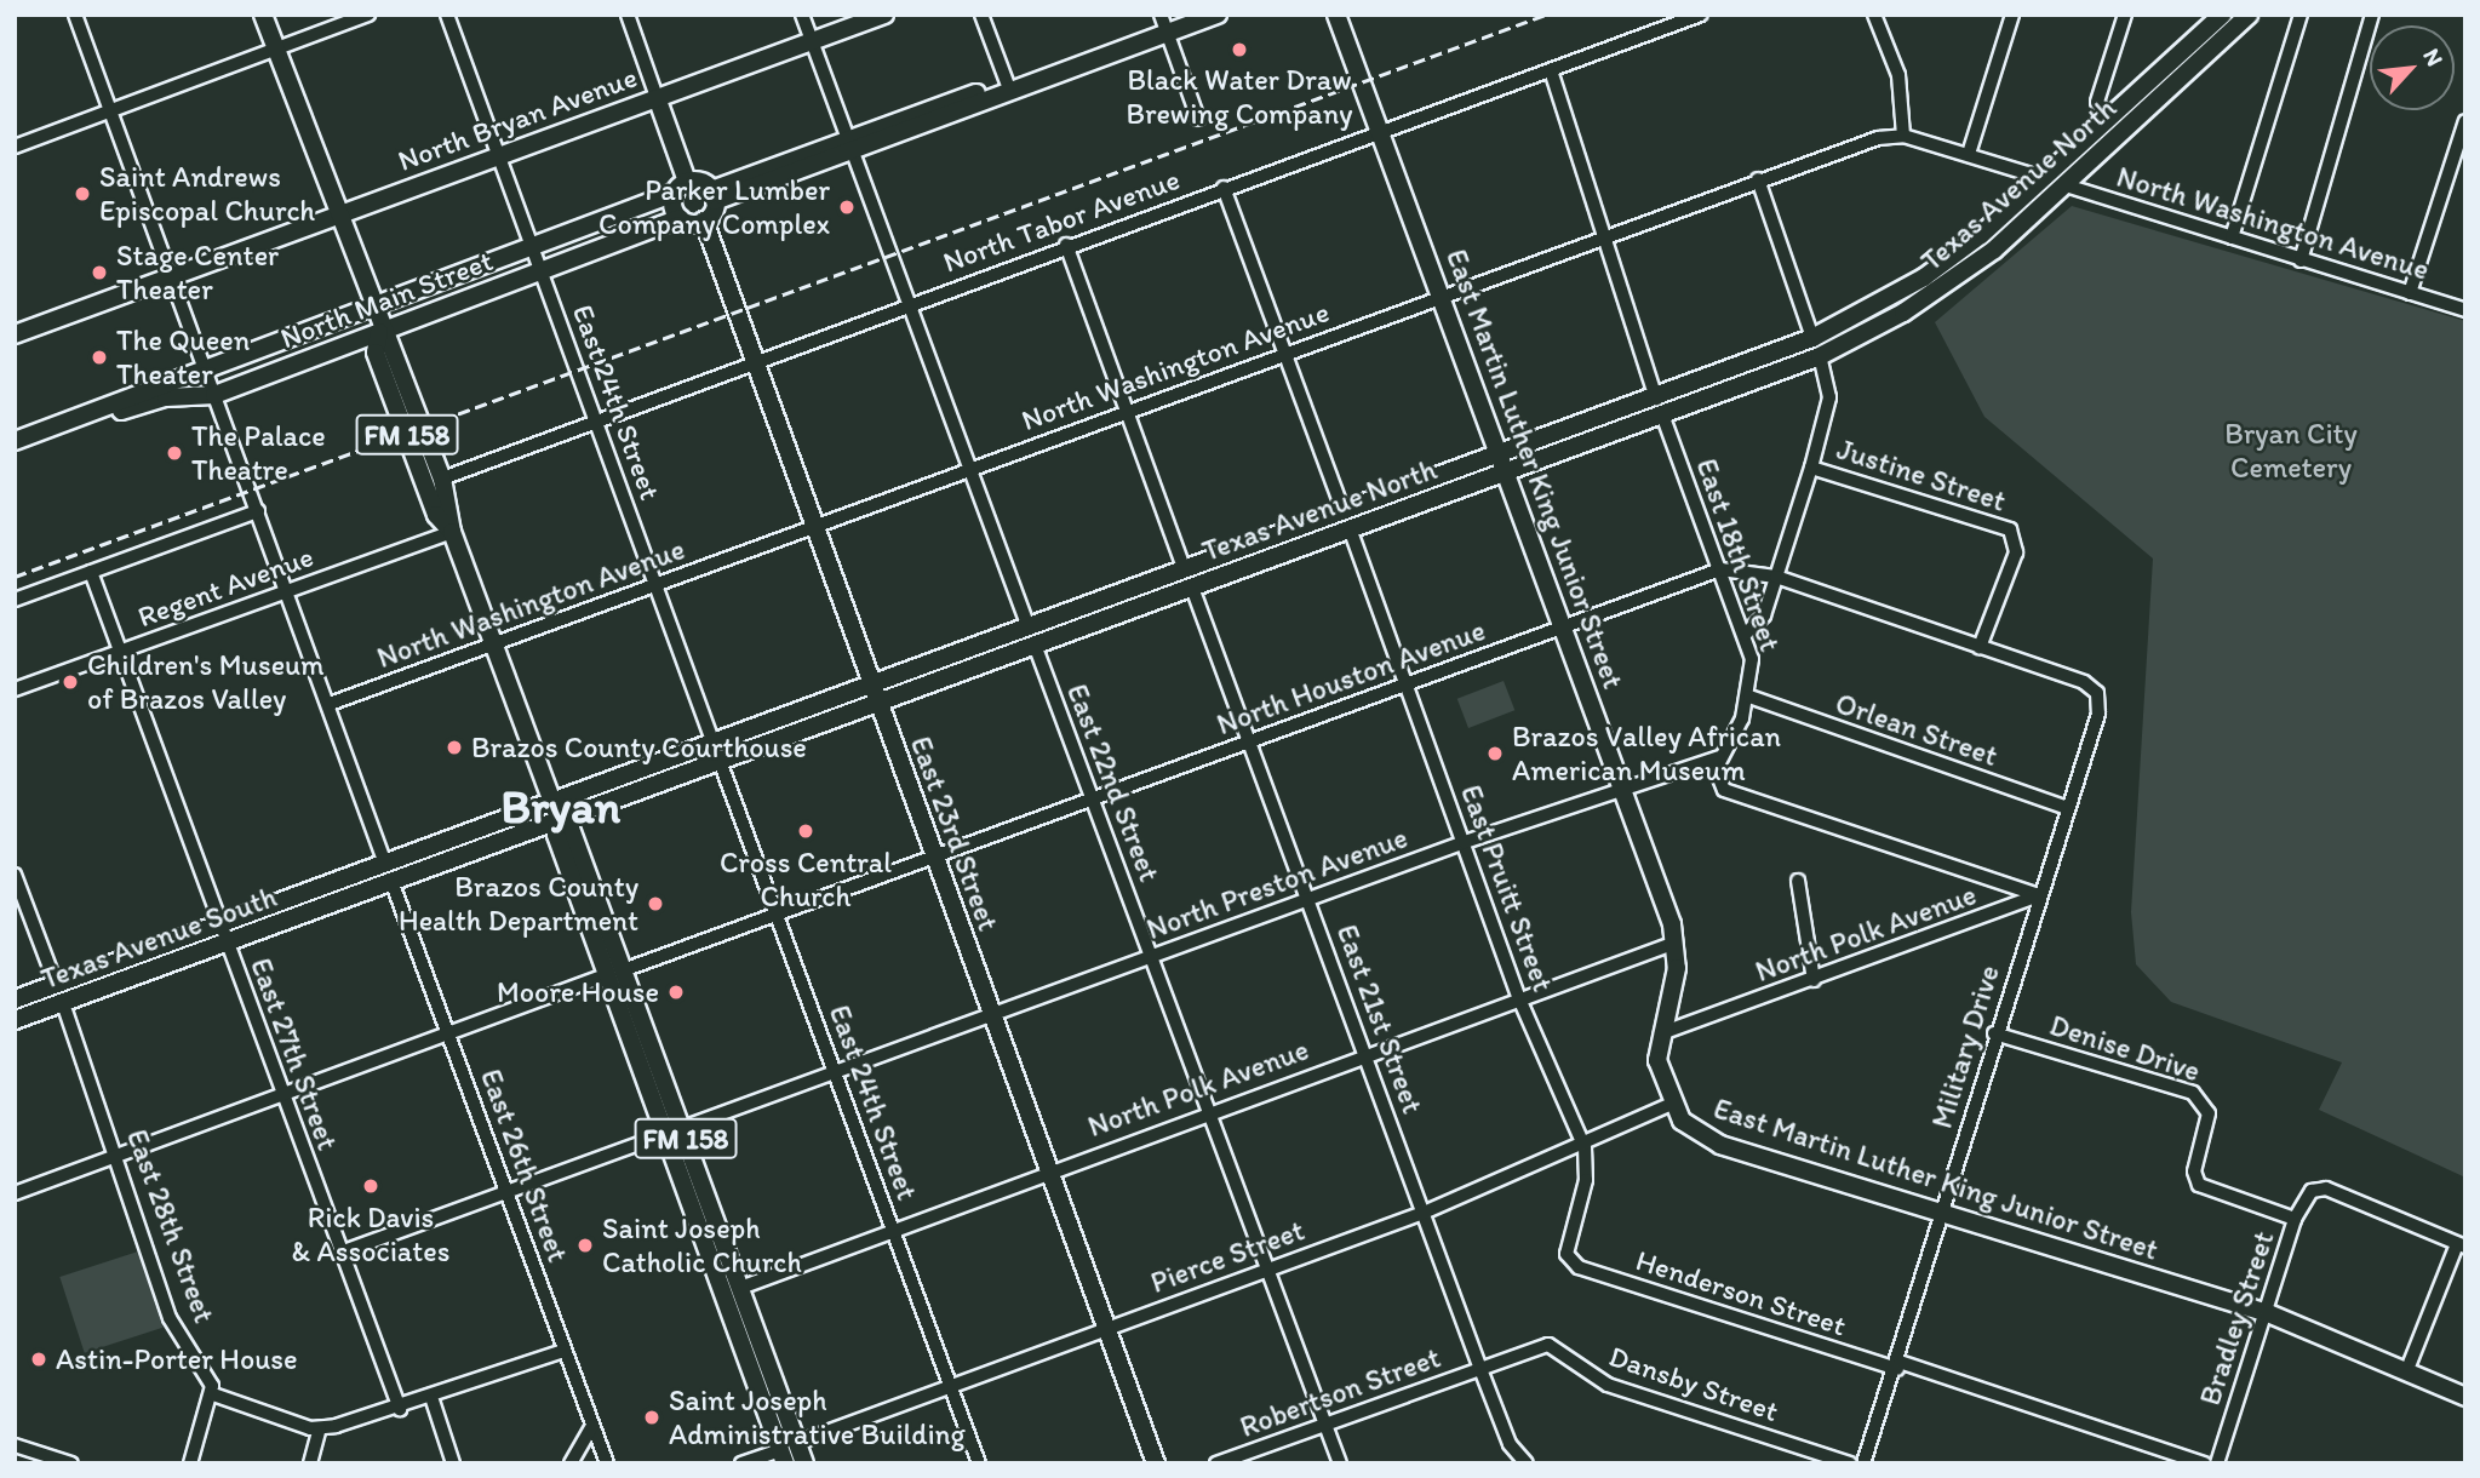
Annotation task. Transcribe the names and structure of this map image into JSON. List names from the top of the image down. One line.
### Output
{"streets":{"street":["North Bryan Avenue","Texas Avenue North","North Tabor Avenue","North Washington Avenue","North Main Street","East 24th Street","FM 158","East Martin Luther King Junior Street","Justine Street","East 18th Street","Regent Avenue","North Houston Avenue","Orlean Street","East 22nd Street","East 23rd Street","North Preston Avenue","East Pruitt Street","North Polk Avenue","Texas Avenue South","East 21st Street","Military Drive","Denise Drive","East 27th Street","East 26th Street","East 28th Street","Pierce Street","Henderson Street","Bradley Street","Dansby Street","Robertson Street"]},"crossings":[["North Bryan Avenue","East 24th Street"],["North Bryan Avenue","FM 158"],["North Bryan Avenue","East 22nd Street"],["Texas Avenue North","North Washington Avenue"],["Texas Avenue North","East 24th Street"],["Texas Avenue North","FM 158"],["Texas Avenue North","East Martin Luther King Junior Street"],["Texas Avenue North","East 18th Street"],["Texas Avenue North","East 22nd Street"],["Texas Avenue North","East 23rd Street"],["Texas Avenue North","East Pruitt Street"],["Texas Avenue North","Texas Avenue South"],["Texas Avenue North","East 21st Street"],["Texas Avenue North","East 26th Street"],["North Tabor Avenue","East 24th Street"],["North Tabor Avenue","FM 158"],["North Tabor Avenue","East Martin Luther King Junior Street"],["North Tabor Avenue","East 18th Street"],["North Tabor Avenue","East 22nd Street"],["North Tabor Avenue","East 23rd Street"],["North Tabor Avenue","East Pruitt Street"],["North Tabor Avenue","East 21st Street"],["North Washington Avenue","East 24th Street"],["North Washington Avenue","FM 158"],["North Washington Avenue","East Martin Luther King Junior Street"],["North Washington Avenue","East 18th Street"],["North Washington Avenue","East 22nd Street"],["North Washington Avenue","East 23rd Street"],["North Washington Avenue","East Pruitt Street"],["North Washington Avenue","East 21st Street"],["North Main Street","East 24th Street"],["North Main Street","FM 158"],["East 24th Street","North Houston Avenue"],["East 24th Street","North Preston Avenue"],["East 24th Street","North Polk Avenue"],["East 24th Street","Pierce Street"],["FM 158","Regent Avenue"],["FM 158","North Houston Avenue"],["FM 158","North Preston Avenue"],["FM 158","North Polk Avenue"],["FM 158","Pierce Street"],["East Martin Luther King Junior Street","North Houston Avenue"],["East Martin Luther King Junior Street","North Preston Avenue"],["East Martin Luther King Junior Street","North Polk Avenue"],["East Martin Luther King Junior Street","Military Drive"],["East Martin Luther King Junior Street","Pierce Street"],["East Martin Luther King Junior Street","Bradley Street"],["Justine Street","North Houston Avenue"],["East 18th Street","North Houston Avenue"],["East 18th Street","Orlean Street"],["East 18th Street","North Preston Avenue"],["Regent Avenue","East 27th Street"],["North Houston Avenue","East 22nd Street"],["North Houston Avenue","East 23rd Street"],["North Houston Avenue","East Pruitt Street"],["North Houston Avenue","East 21st Street"],["North Houston Avenue","Military Drive"],["North Houston Avenue","East 27th Street"],["North Houston Avenue","East 26th Street"],["North Houston Avenue","East 28th Street"],["Orlean Street","Military Drive"],["East 22nd Street","North Preston Avenue"],["East 22nd Street","North Polk Avenue"],["East 22nd Street","Pierce Street"],["East 22nd Street","Robertson Street"],["East 23rd Street","North Preston Avenue"],["East 23rd Street","North Polk Avenue"],["East 23rd Street","Pierce Street"],["North Preston Avenue","East Pruitt Street"],["North Preston Avenue","East 21st Street"],["North Preston Avenue","East 27th Street"],["North Preston Avenue","East 26th Street"],["East Pruitt Street","North Polk Avenue"],["East Pruitt Street","Pierce Street"],["East Pruitt Street","Henderson Street"],["North Polk Avenue","East 21st Street"],["North Polk Avenue","Military Drive"],["Texas Avenue South","East 27th Street"],["Texas Avenue South","East 28th Street"],["East 21st Street","Pierce Street"],["East 21st Street","Dansby Street"],["East 21st Street","Robertson Street"],["Military Drive","Denise Drive"],["Military Drive","Henderson Street"],["Denise Drive","Bradley Street"],["Dansby Street","Robertson Street"]],"districts":["Bryan"],"parks":["Bryan City Cemetery"],"places":["Black Water Draw Brewing Company","Saint Andrews Episcopal Church","Parker Lumber Company Complex","Stage Center Theater","The Queen Theater","The Palace Theatre","Children's Museum of Brazos Valley","Brazos County Courthouse","Brazos Valley African American Museum","Cross Central Church","Brazos County Health Department","Moore House","Rick Davis & Associates","Saint Joseph Catholic Church","Astin-Porter House","Saint Joseph Administrative Building"],"north":"top right"}
